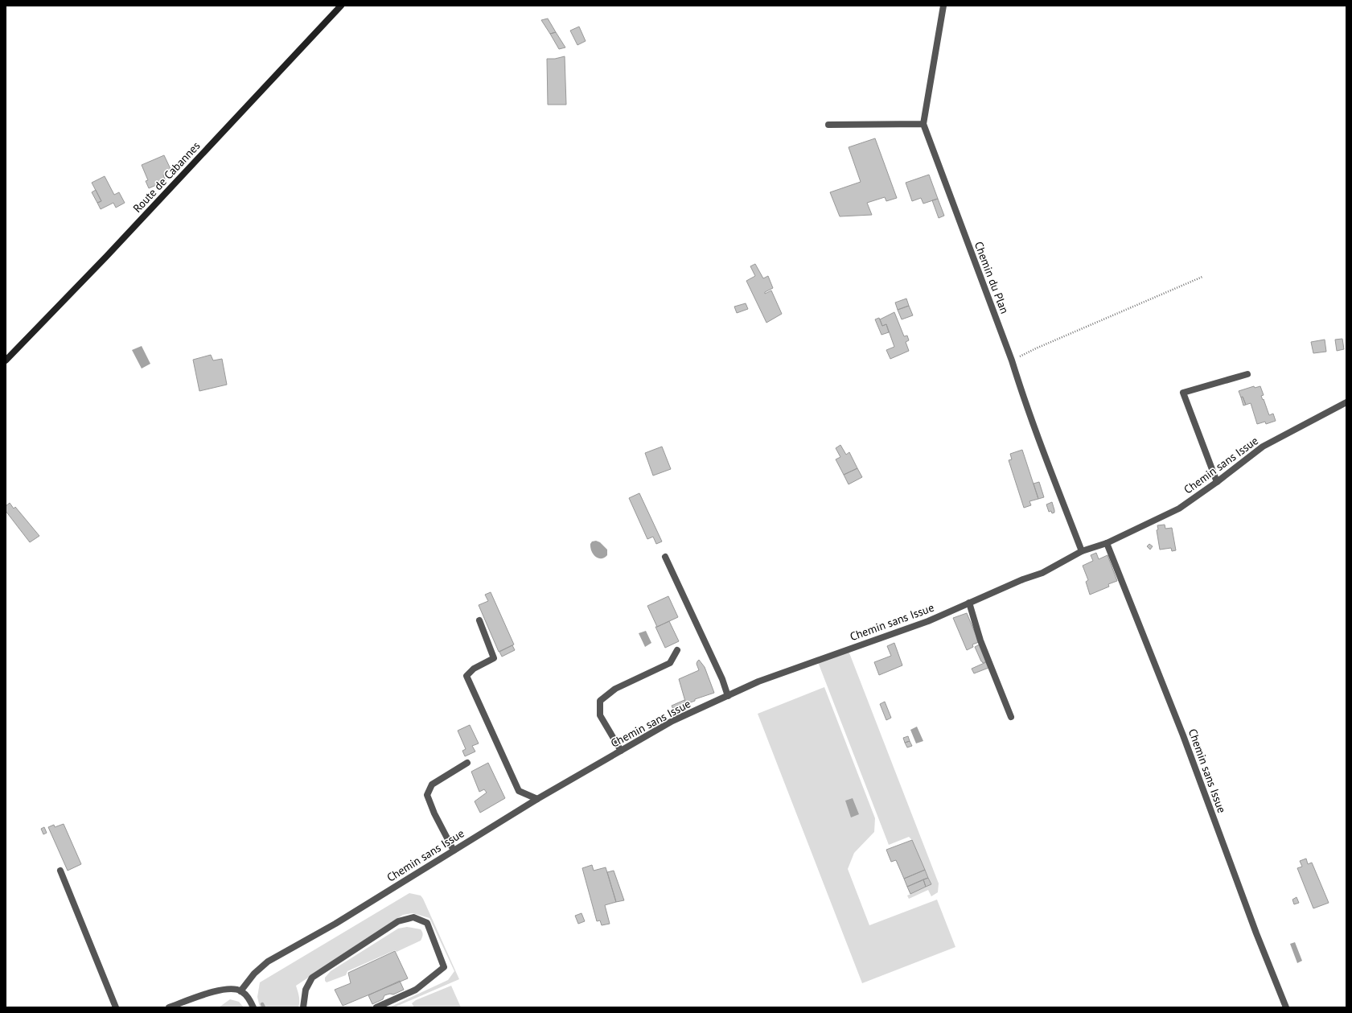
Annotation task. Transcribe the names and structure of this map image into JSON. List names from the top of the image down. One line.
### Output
{"streets":{"main road":["Route de Cabannes"],"street":["Chemin du Plan","Chemin sans Issue"]},"crossings":[["Chemin du Plan","Chemin sans Issue"]]}
